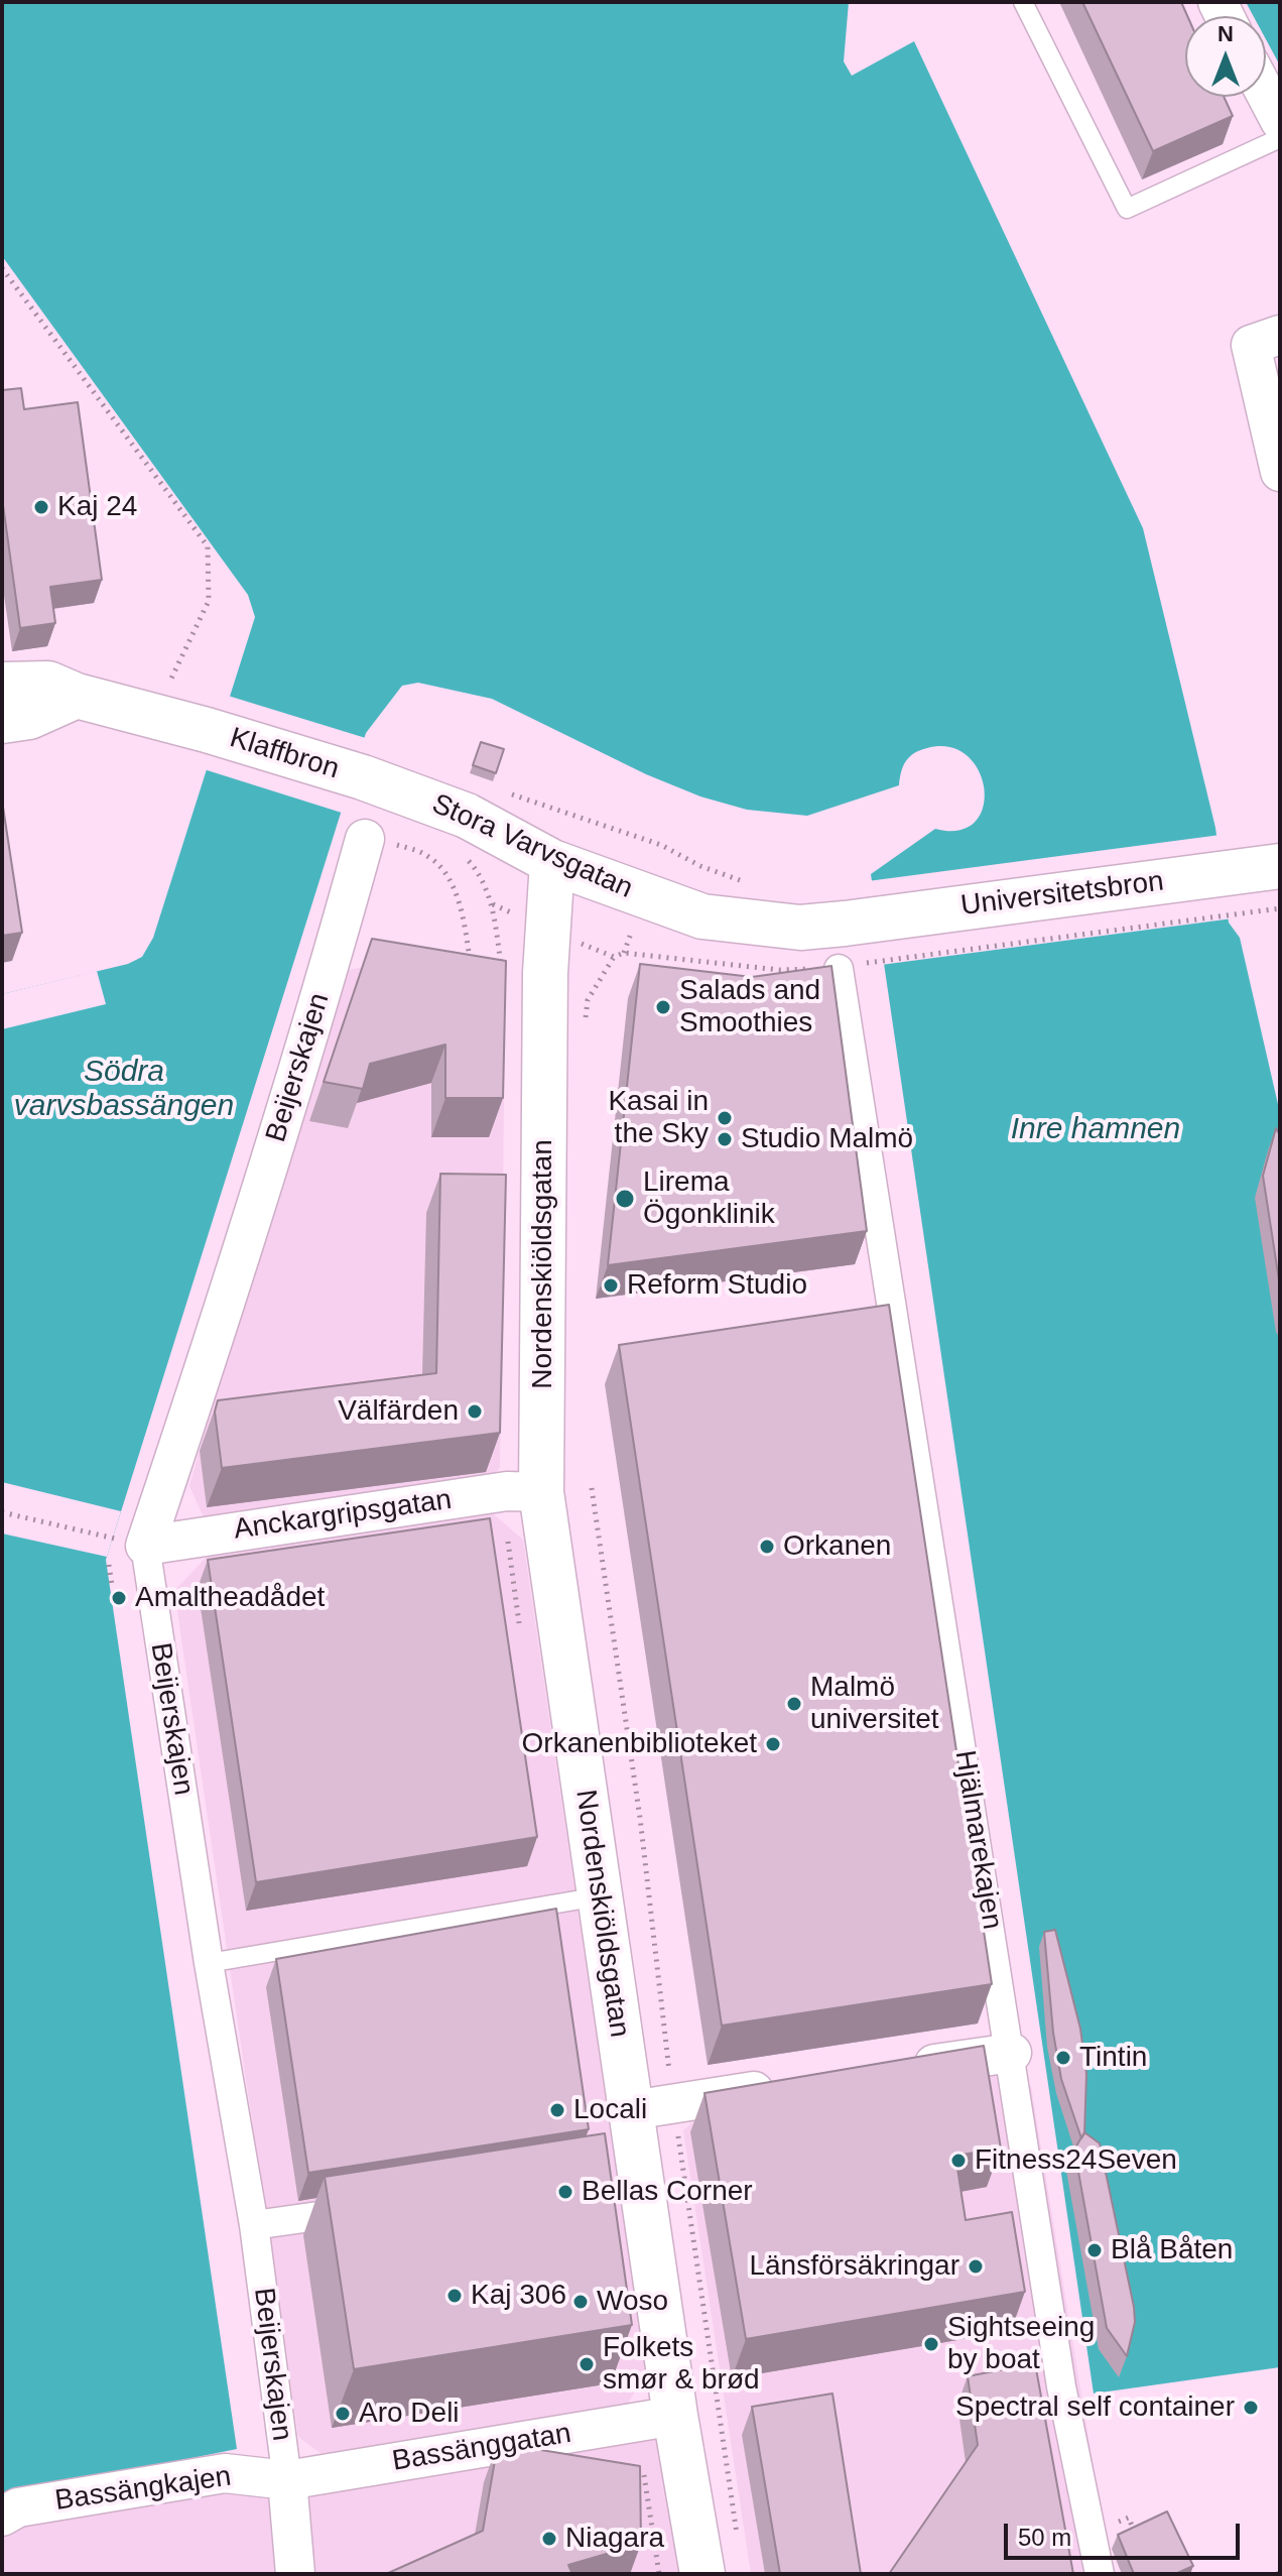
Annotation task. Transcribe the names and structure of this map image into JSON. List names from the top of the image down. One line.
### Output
{"streets":{"street":["Klaffbron","Stora Varvsgatan","Universitetsbron","Beijerskajen","Nordenskiöldsgatan","Anckargripsgatan","Hjälmarekajen","Bassänggatan","Bassängkajen"]},"crossings":[["Klaffbron","Stora Varvsgatan"],["Stora Varvsgatan","Universitetsbron"],["Stora Varvsgatan","Nordenskiöldsgatan"],["Beijerskajen","Anckargripsgatan"],["Beijerskajen","Bassänggatan"],["Beijerskajen","Bassängkajen"],["Nordenskiöldsgatan","Anckargripsgatan"],["Nordenskiöldsgatan","Bassänggatan"],["Bassänggatan","Bassängkajen"]],"water":["Södra varvsbassängen","Inre hamnen"],"places":["Kaj 24","Salads and Smoothies","Kasai in the Sky","Studio Malmö","Lirema Ögonklinik","Reform Studio","Välfärden","Orkanen","Amaltheadådet","Malmö universitet","Orkanenbiblioteket","Tintin","Locali","Fitness24Seven","Bellas Corner","Blå Båten","Länsförsäkringar","Kaj 306","Woso","Sightseeing by boat","Folkets smør & brød","Spectral self container","Aro Deli","Niagara"],"scale_bar":"50 m","north":"top"}
